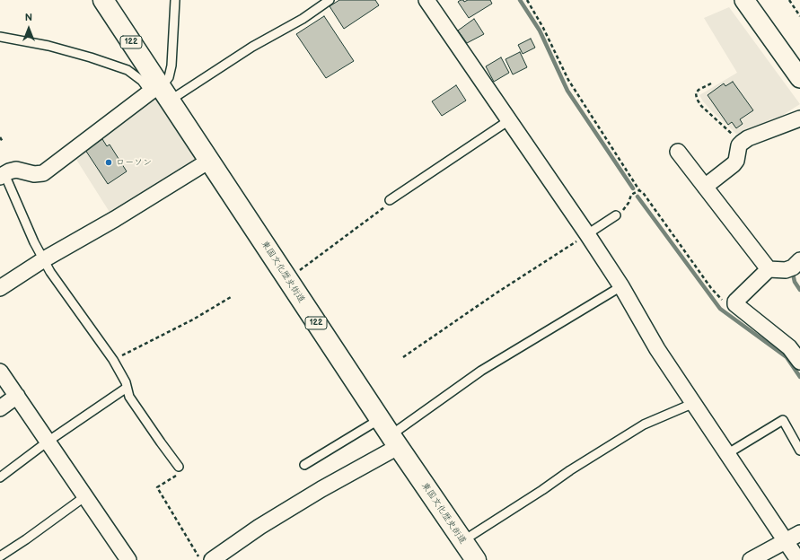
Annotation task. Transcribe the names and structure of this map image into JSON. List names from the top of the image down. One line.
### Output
{"streets":{"highway":["122","東国文化歴史街道"]},"places":["ローソン"],"north":"top"}
